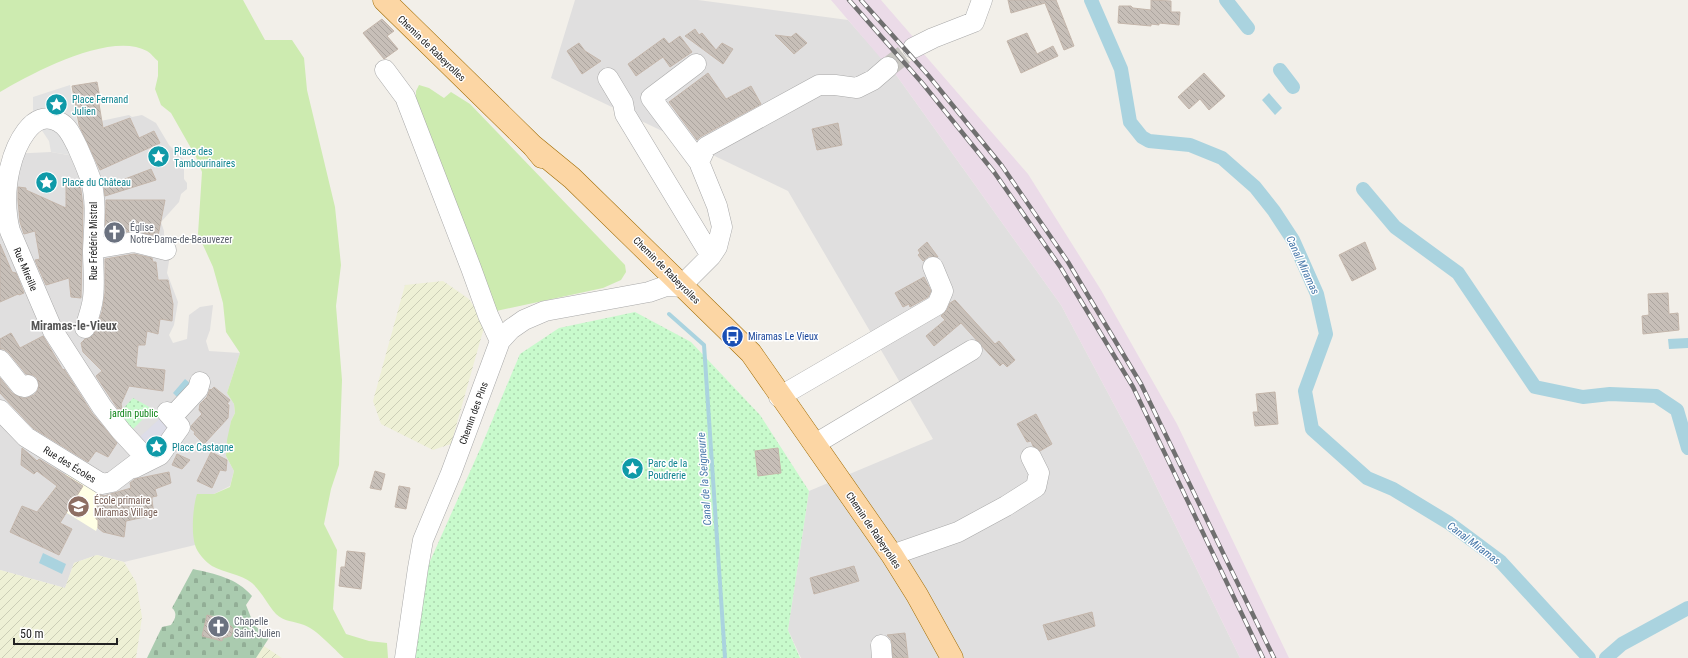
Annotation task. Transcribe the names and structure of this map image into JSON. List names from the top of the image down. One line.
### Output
{"streets":{"main road":["Chemin de Rabeyrolles"],"street":["Rue Frédéric Mistral","Rue Mireille","Chemin des Pins","Rue des Écoles"]},"crossings":[["Chemin de Rabeyrolles","Chemin des Pins"],["Rue Frédéric Mistral","Rue Mireille"],["Rue Mireille","Rue des Écoles"]],"districts":["Miramas-le-Vieux"],"water":["Canal Miramas","Canal de la Seigneurie"],"parks":["jardin public"],"places":{"place":["Place Fernand Julien","Place des Tambourinaires","Place du Château","Place Castagne","Parc de la Poudrerie"],"church":["Église Notre-Dame-de-Beauvezer","Chapelle Saint-Julien"],"bus stop":["Miramas Le Vieux"],"school or university":["École primaire Miramas Village"]},"scale_bar":"50 m"}
